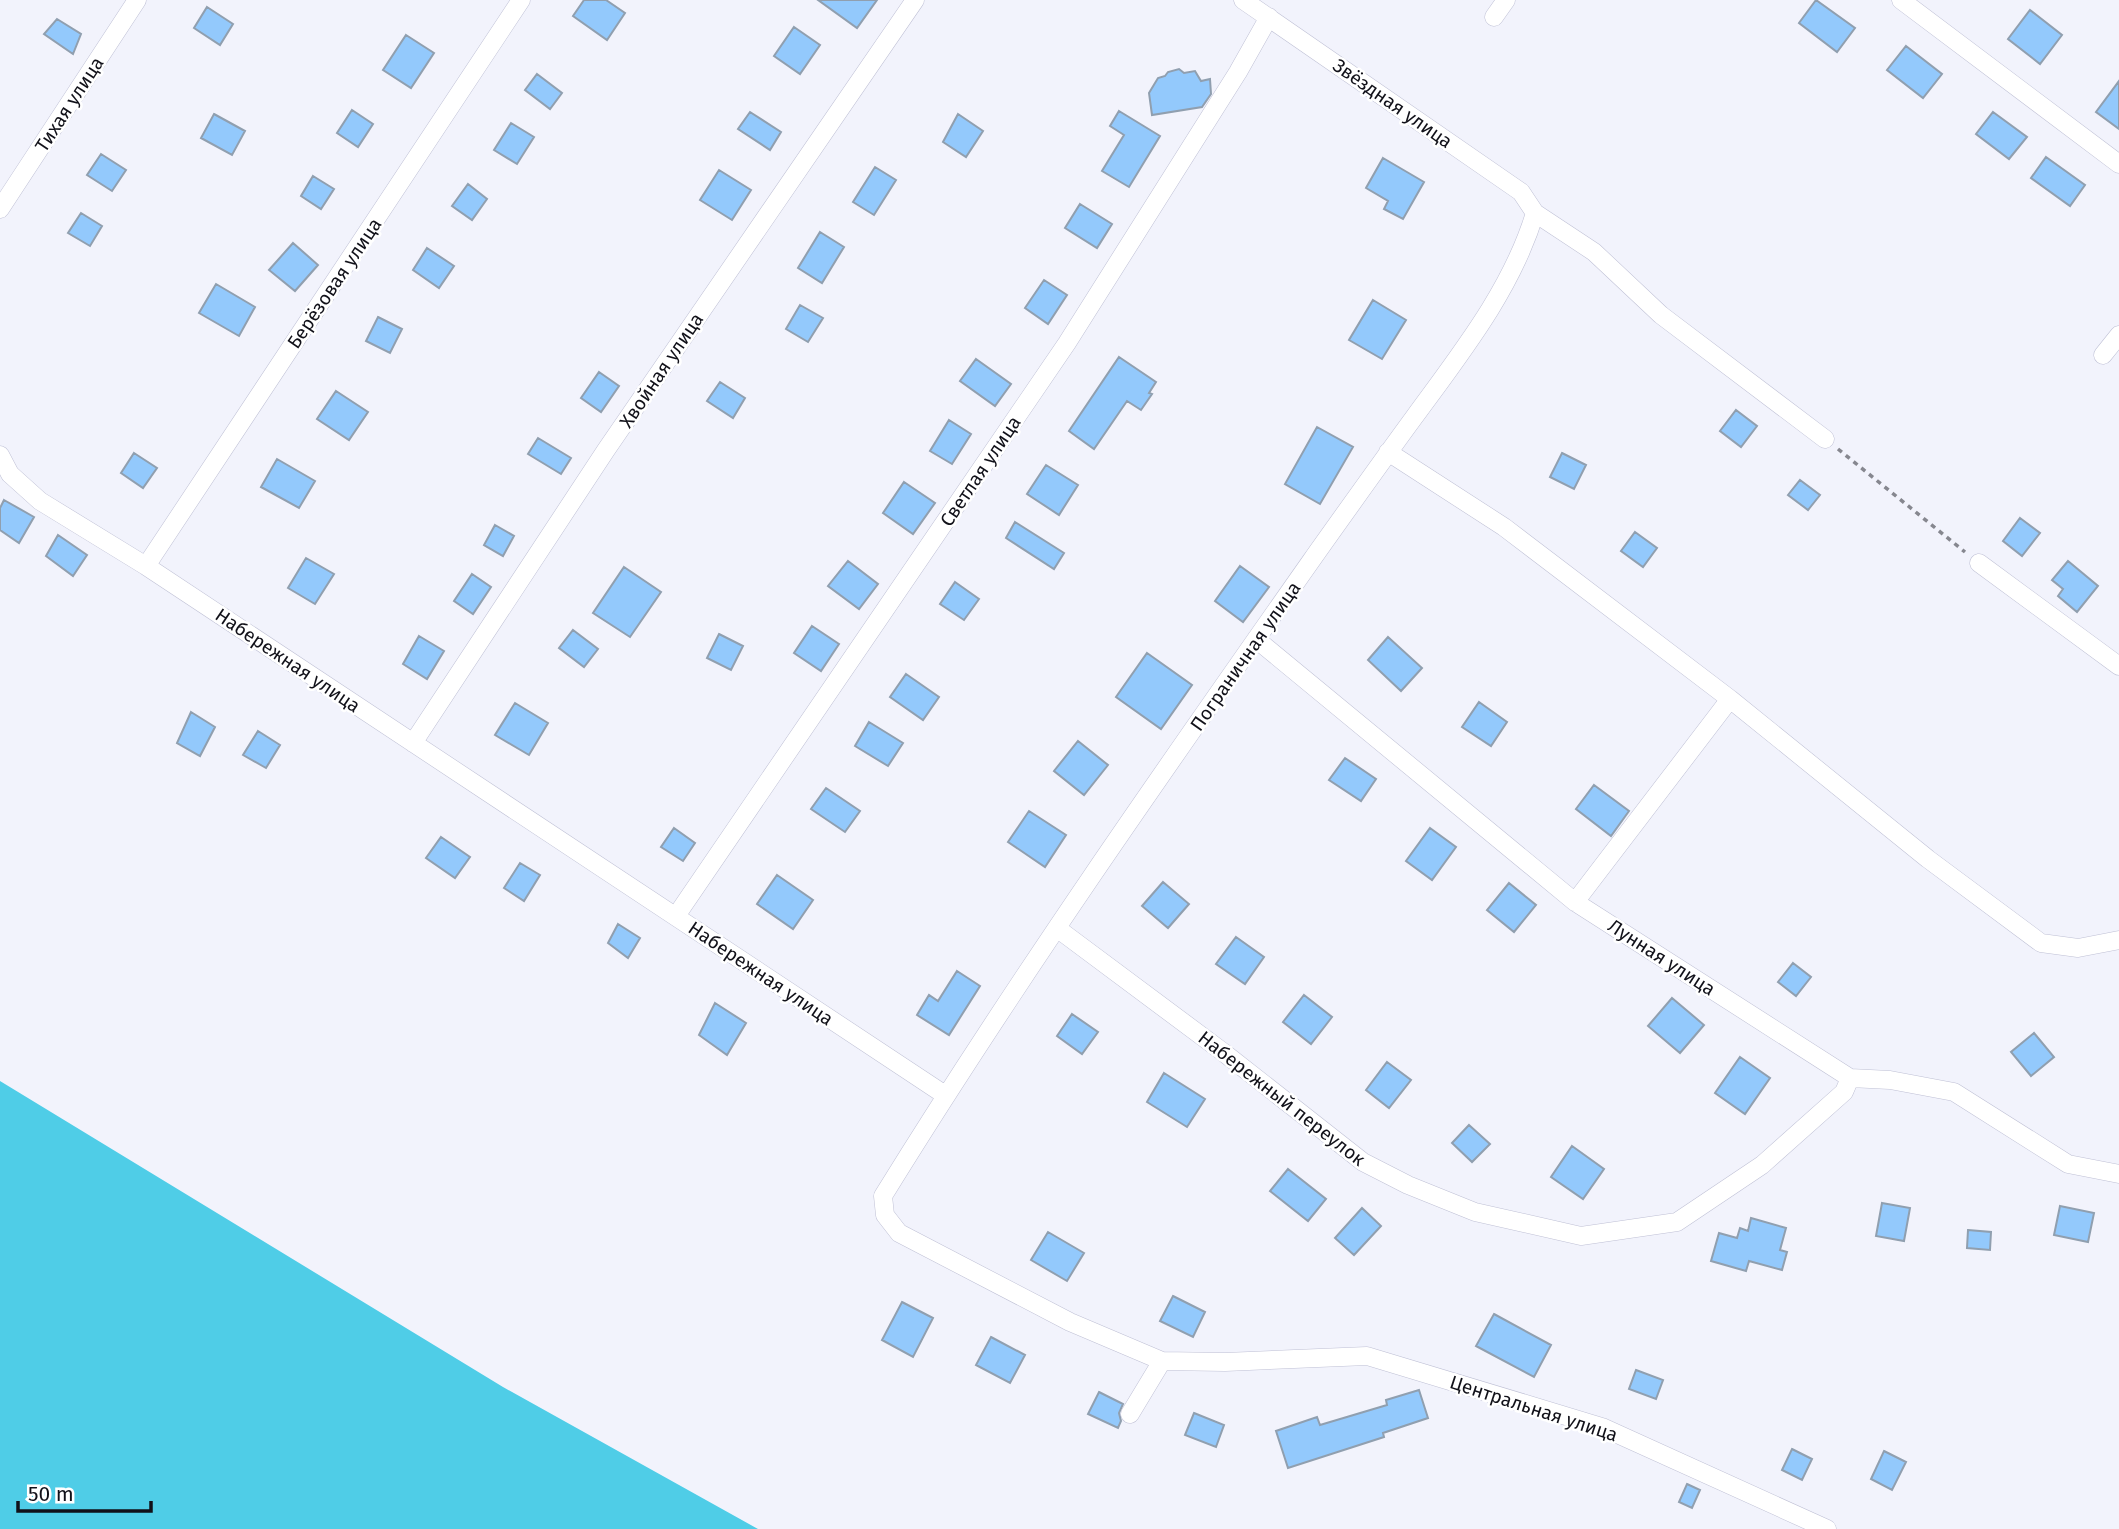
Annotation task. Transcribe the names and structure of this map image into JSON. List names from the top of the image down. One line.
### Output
{"streets":{"street":["Звёздная улица","Тихая улица","Берёзовая улица","Хвойная улица","Светлая улица","Пограничная улица","Набережная улица","Лунная улица","Набережный переулок","Центральная улица"]},"crossings":[["Звёздная улица","Светлая улица"],["Звёздная улица","Пограничная улица"],["Берёзовая улица","Набережная улица"],["Хвойная улица","Набережная улица"],["Светлая улица","Набережная улица"],["Пограничная улица","Набережная улица"],["Пограничная улица","Лунная улица"],["Пограничная улица","Набережный переулок"],["Лунная улица","Набережный переулок"]],"scale_bar":"50 m"}
